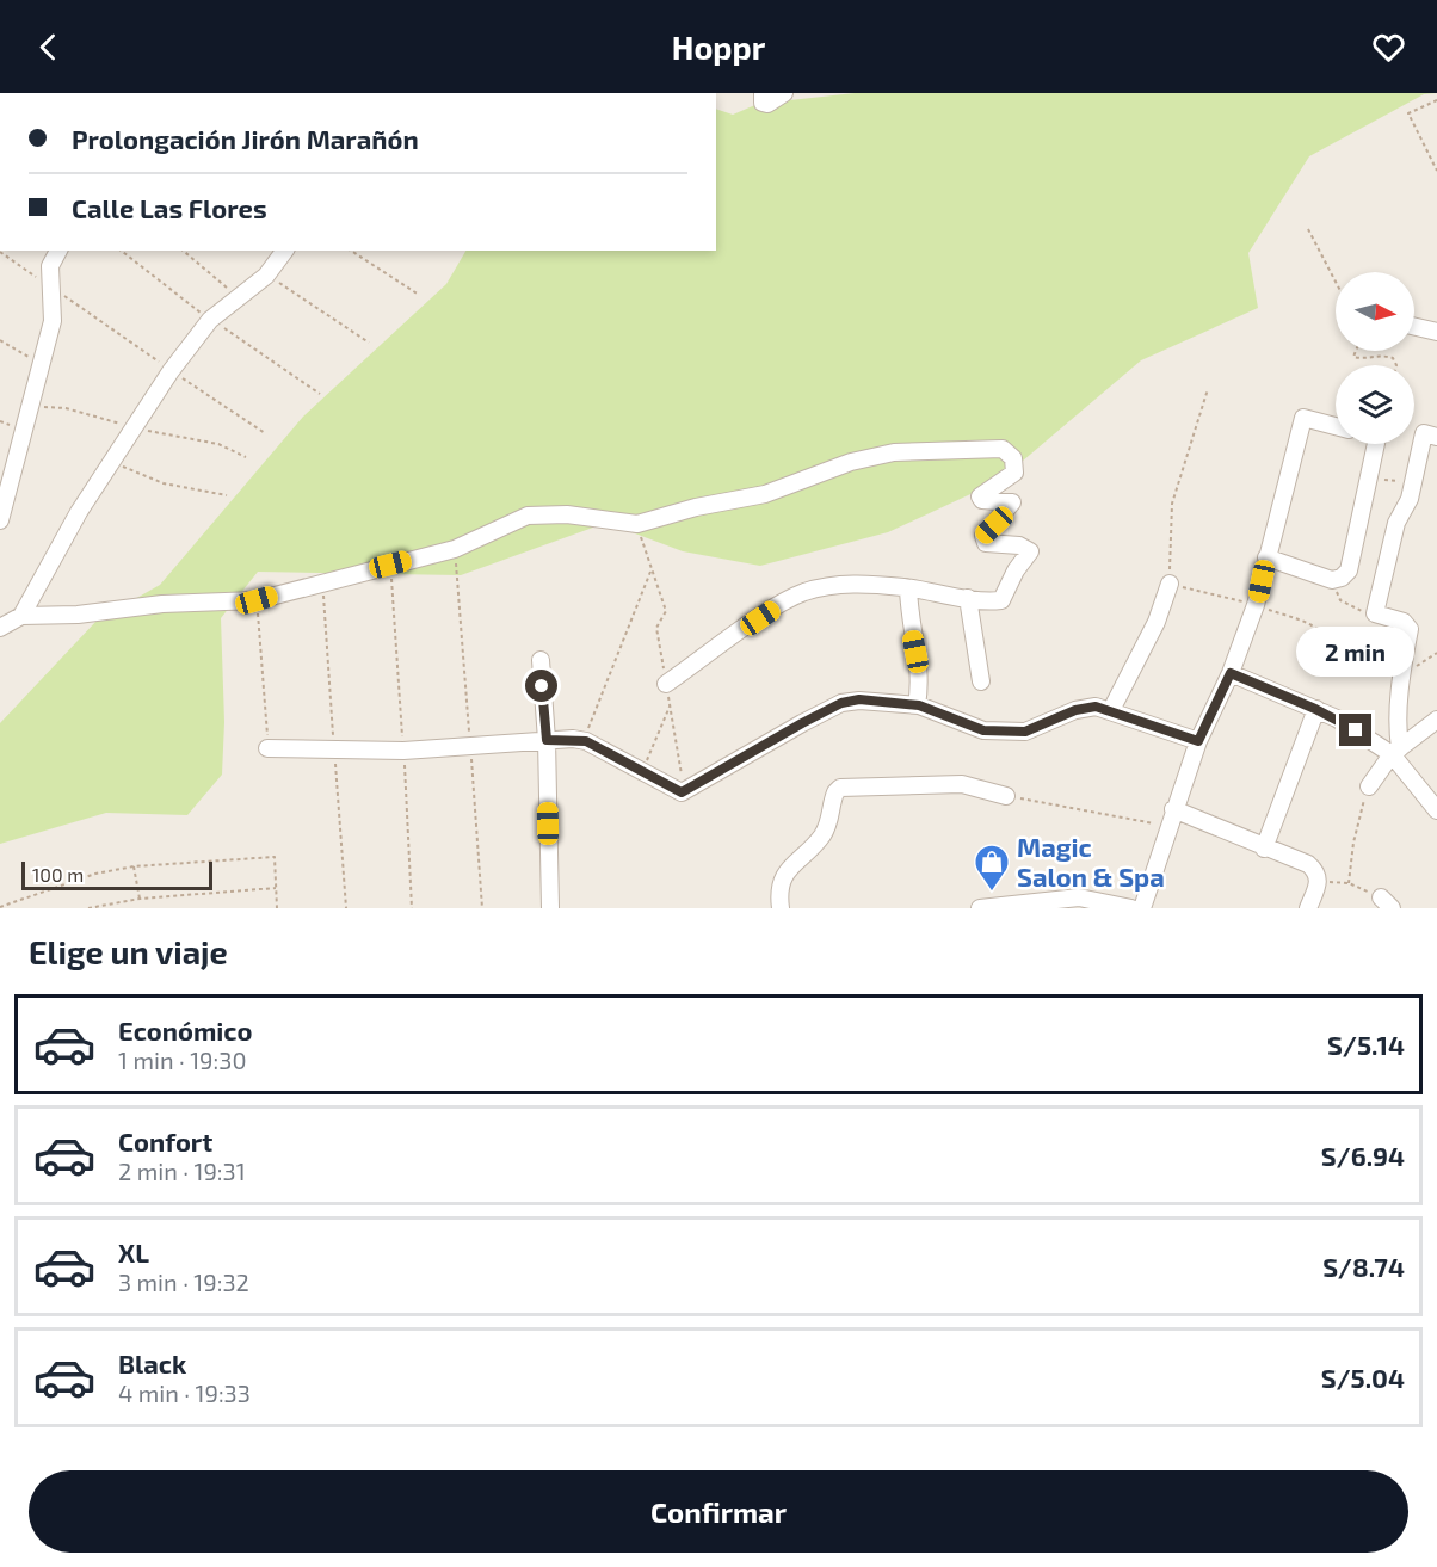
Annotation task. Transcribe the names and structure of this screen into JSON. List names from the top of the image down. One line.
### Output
{"places":{"shop":["Magic Salon & Spa"]},"scale_bar":"100 m","north":"right","page":{"header":"Hoppr","banner":["Prolongación Jirón Marañón","Calle Las Flores"],"bubble":"2 min","scale":"100 m","heading":"Elige un viaje","list":[{"name":"Económico","note":"1 min · 19:30","value":"S/5.14"},{"name":"Confort","note":"2 min · 19:31","value":"S/6.94"},{"name":"XL","note":"3 min · 19:32","value":"S/8.74"},{"name":"Black","note":"4 min · 19:33","value":"S/5.04"}],"buttons":"Confirmar"}}
